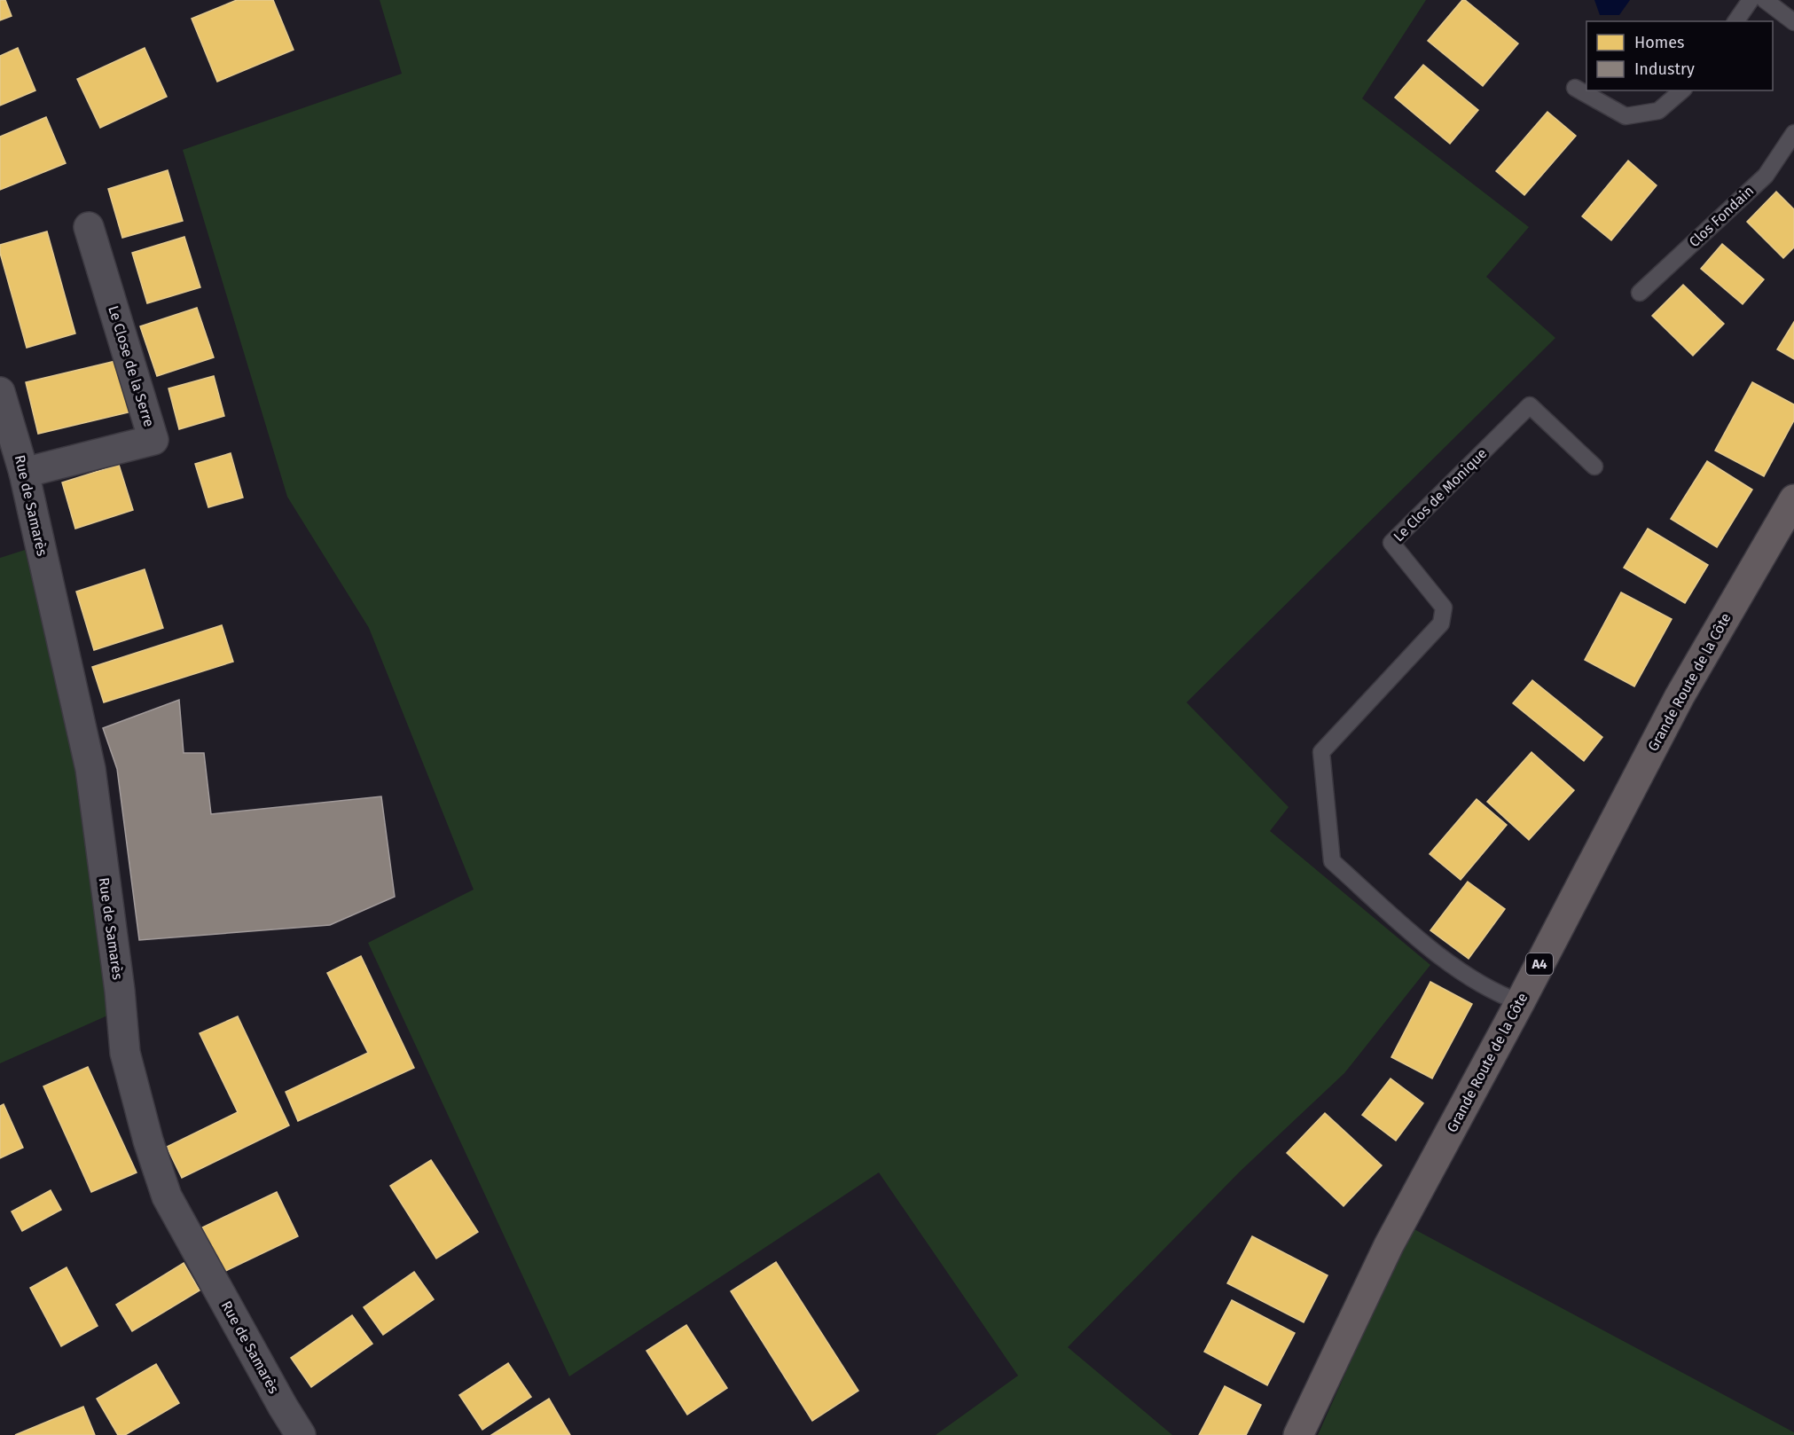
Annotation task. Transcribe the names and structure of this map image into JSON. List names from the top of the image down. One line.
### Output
{"streets":{"main road":["Grande Route de la Côte","A4"],"street":["Le Close de la Serre","Rue de Samarès"],"lane":["Clos Fondain","Le Clos de Monique"]},"crossings":[["Le Close de la Serre","Rue de Samarès"],["Le Clos de Monique","Grande Route de la Côte"]],"legend":["Homes","Industry"]}
